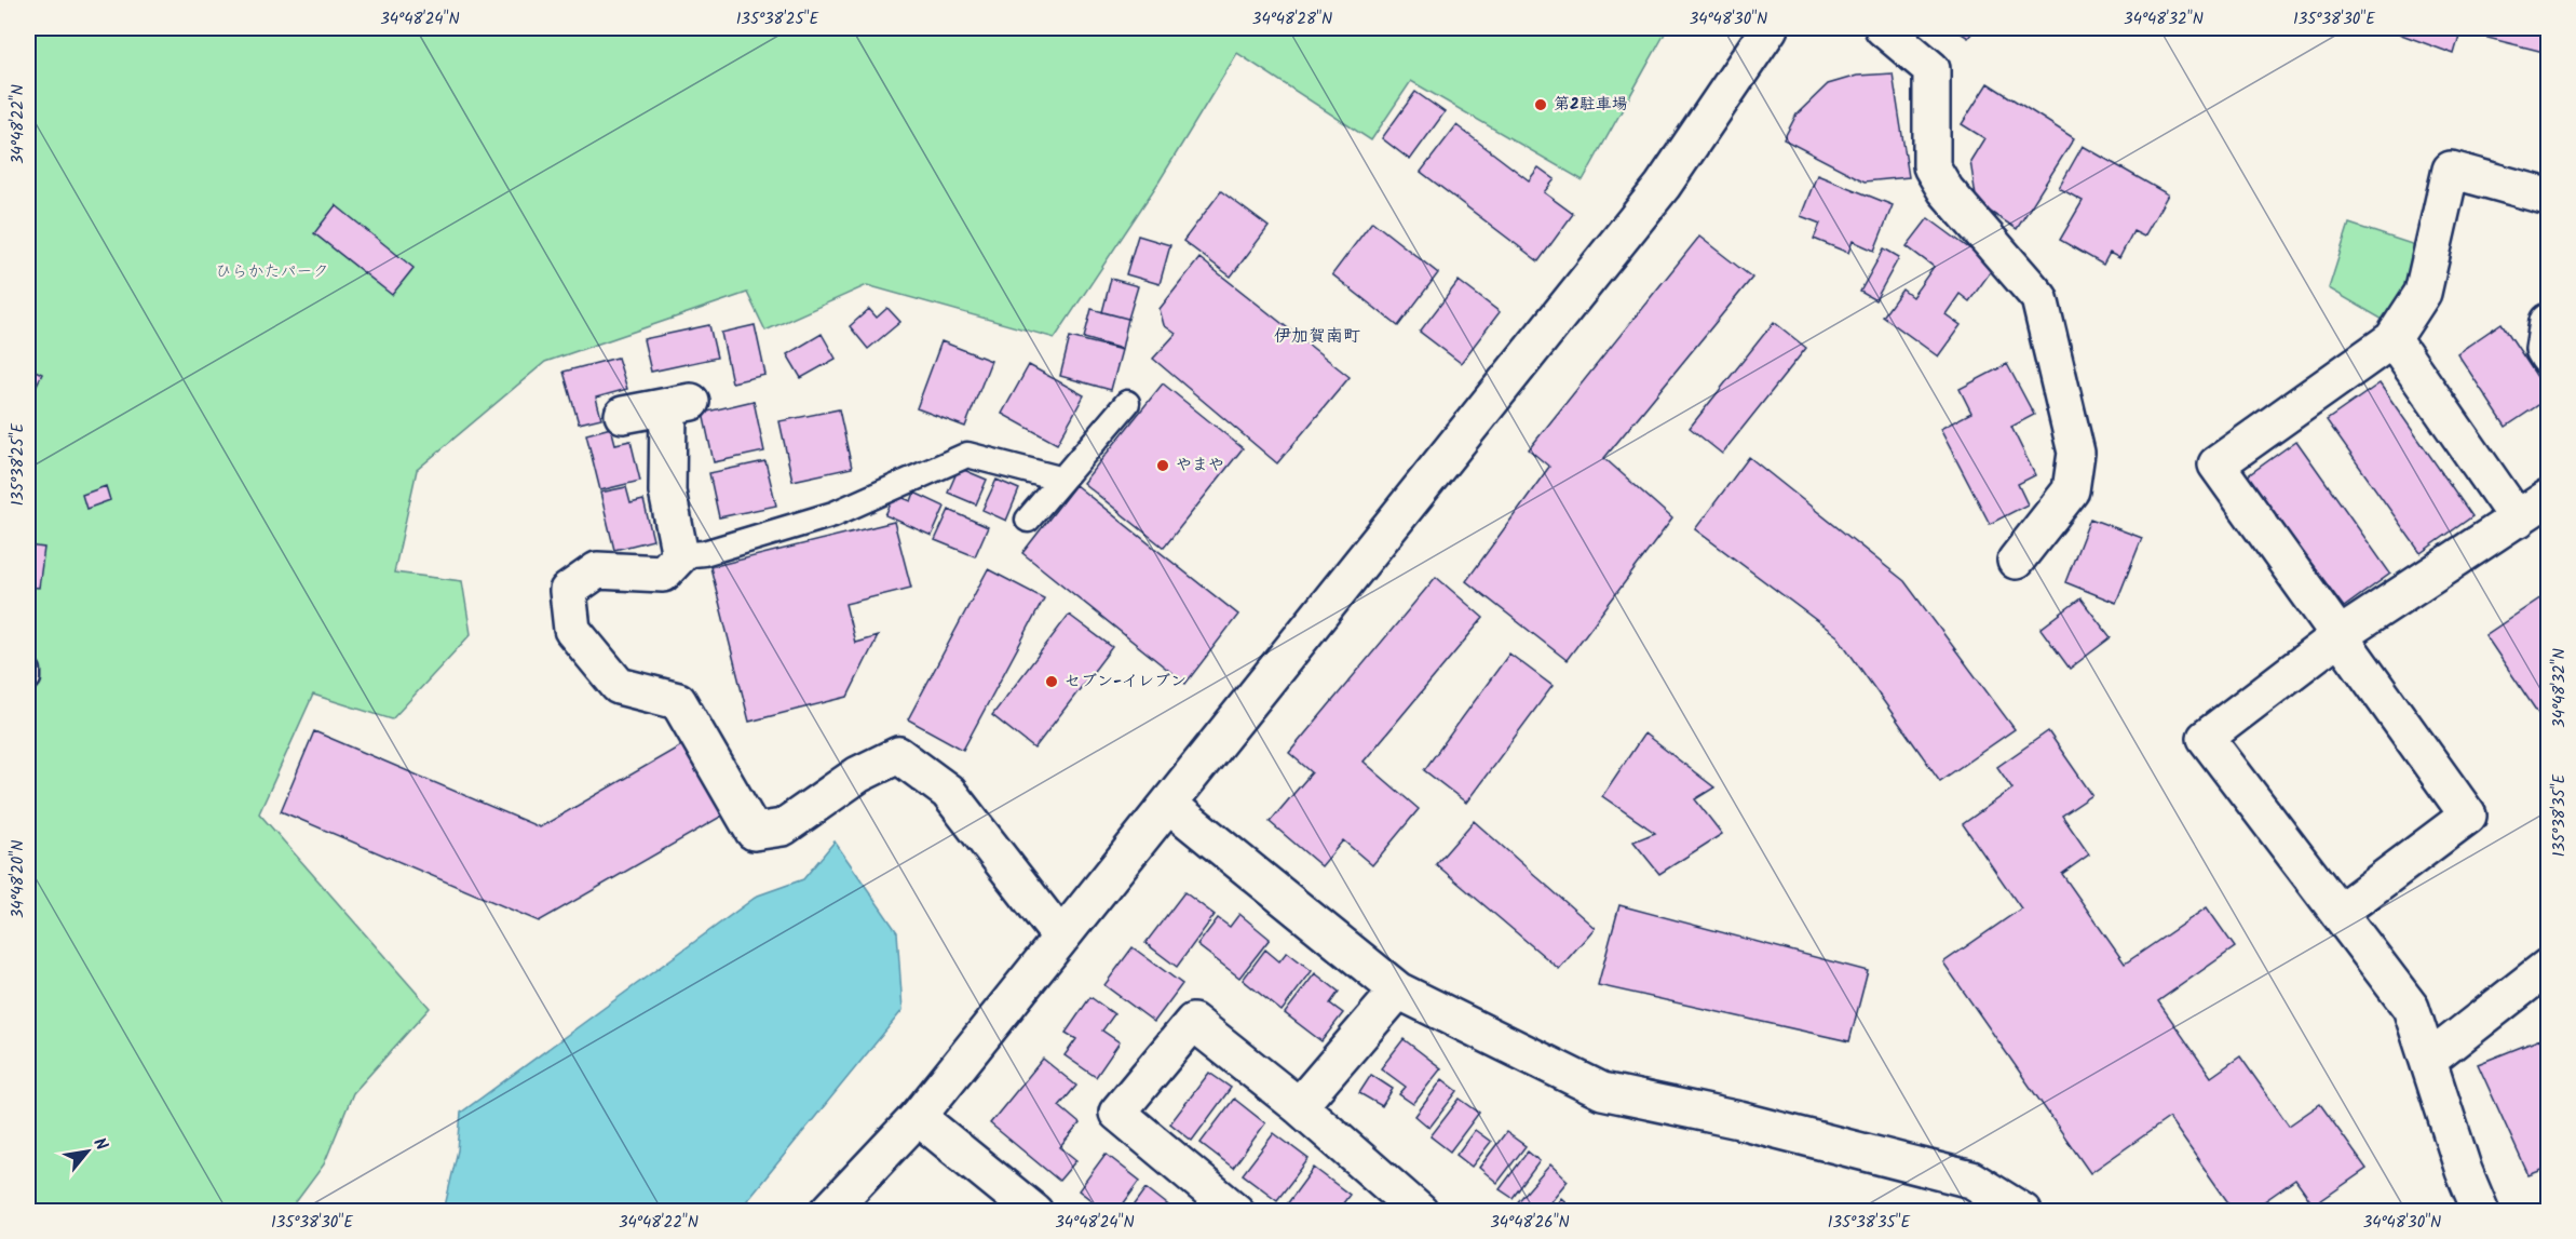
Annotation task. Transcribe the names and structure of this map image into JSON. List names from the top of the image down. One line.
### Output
{"districts":["伊加賀南町"],"parks":["ひらかたパーク"],"places":["第2駐車場","やまや","セブン-イレブン"],"north":"top right","coordinates":["34°48'24\"N","135°38'25\"E","34°48'28\"N","34°48'30\"N","34°48'32\"N","135°38'30\"E","34°48'22\"N","135°38'35\"E","34°48'20\"N","34°48'26\"N"]}
